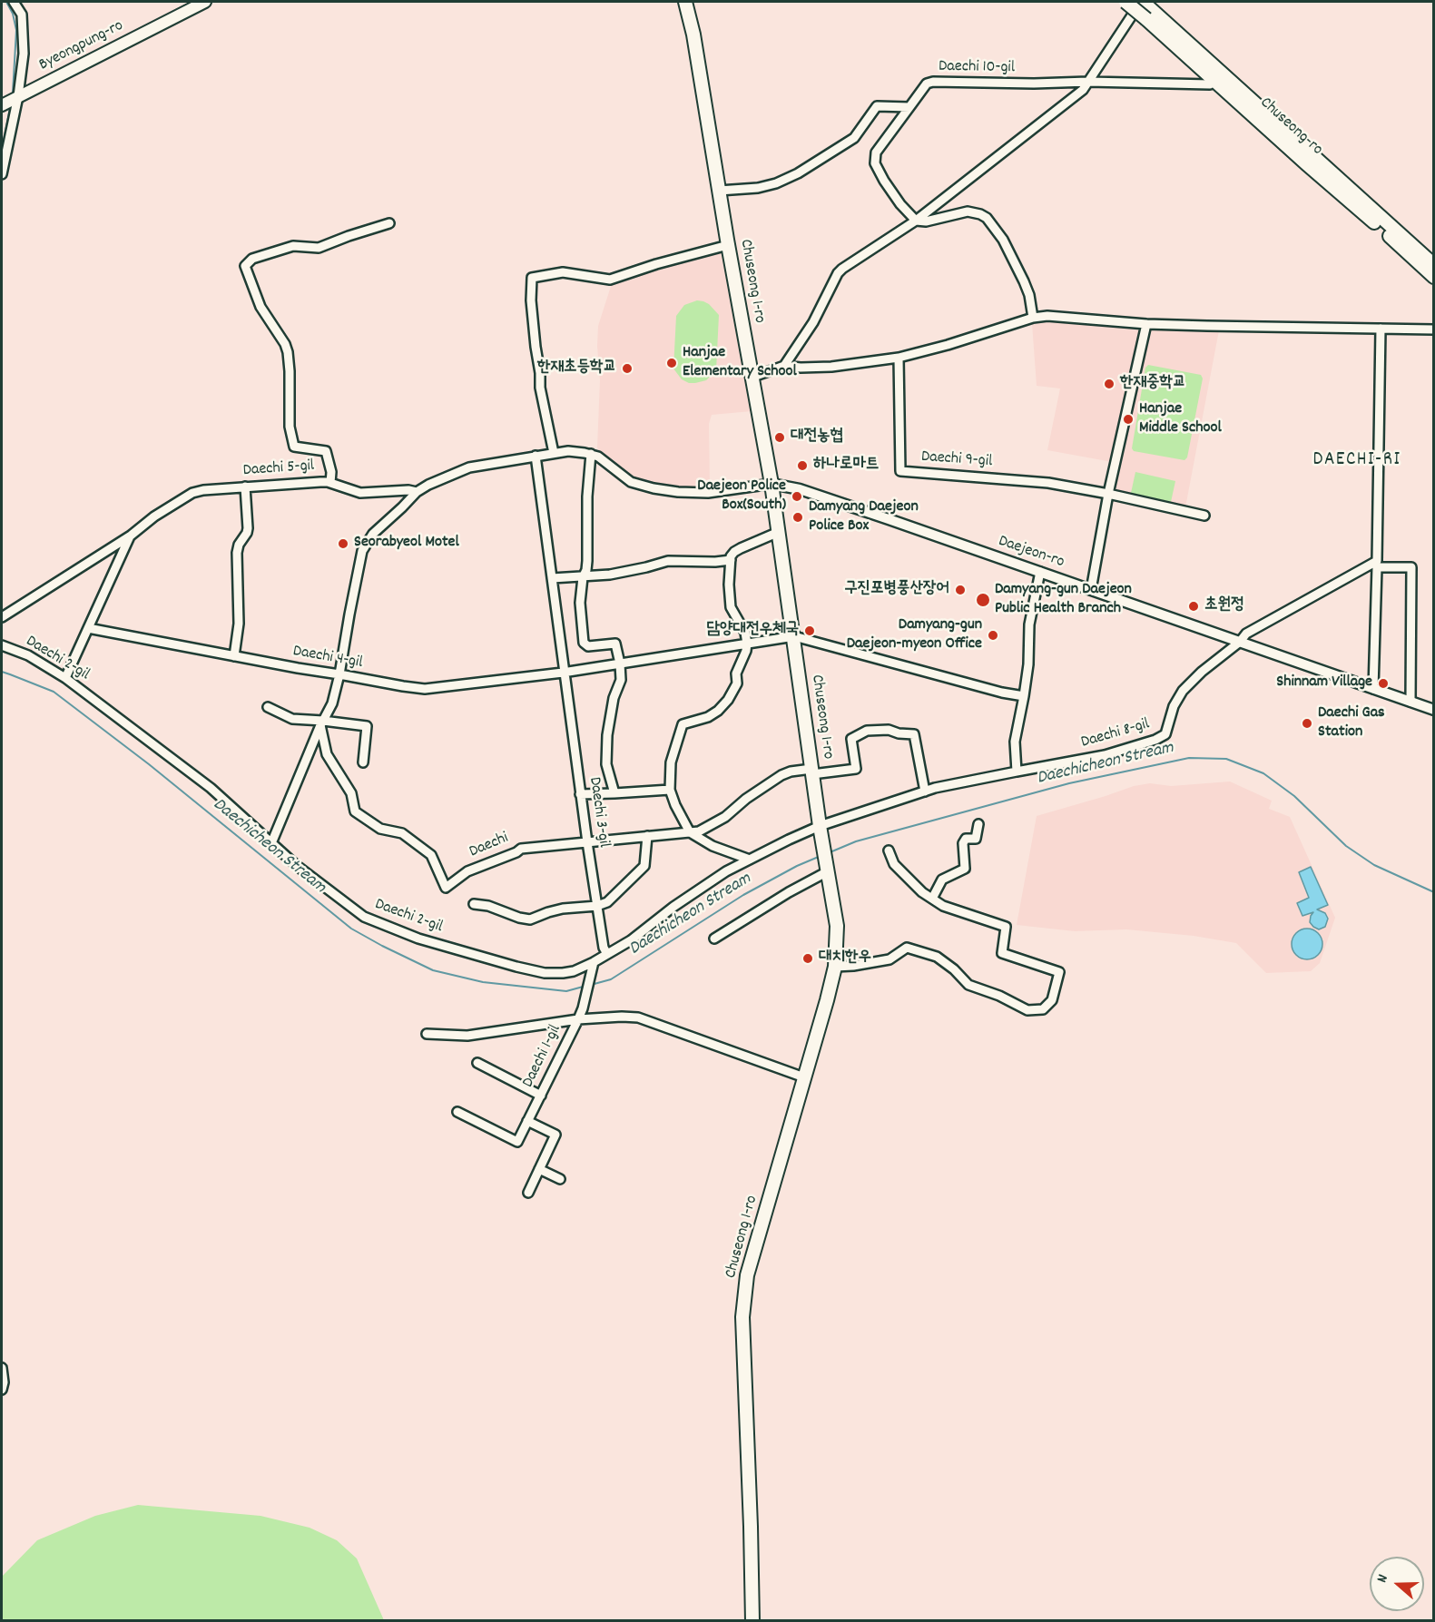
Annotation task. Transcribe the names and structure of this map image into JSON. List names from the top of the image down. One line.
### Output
{"streets":{"main road":["Byeongpung-ro","Chuseong-ro","Chuseong 1-ro"],"street":["Daechi 10-gil","Daechi 9-gil","Daechi 5-gil","Daejeon-ro","Daechi 4-gil","Daechi 2-gil","Daechi 8-gil","Daechi 3-gil","Daechi","Daechi 1-gil"]},"crossings":[["Chuseong 1-ro","Daechi 5-gil"],["Chuseong 1-ro","Daejeon-ro"],["Chuseong 1-ro","Daechi 4-gil"],["Chuseong 1-ro","Daechi 2-gil"],["Chuseong 1-ro","Daechi 8-gil"],["Chuseong 1-ro","Daechi"],["Chuseong 1-ro","Daechi 1-gil"],["Daechi 5-gil","Daejeon-ro"],["Daejeon-ro","Daechi 8-gil"],["Daechi 4-gil","Daechi 3-gil"],["Daechi 2-gil","Daechi 8-gil"],["Daechi 2-gil","Daechi 3-gil"],["Daechi 8-gil","Daechi"],["Daechi 3-gil","Daechi"]],"districts":["DAECHI-RI"],"water":["Daechicheon Stream"],"places":["Hanjae Elementary School","한재초등학교","한재중학교","Hanjae Middle School","대전농협","하나로마트","Daejeon Police Box(South)","Damyang Daejeon Police Box","Seorabyeol Motel","구진포병풍산장어","Damyang-gun Daejeon Public Health Branch","초원정","담양대전우체국","Damyang-gun Daejeon-myeon Office","Shinnam Village","Daechi Gas Station","대치한우"],"north":"left"}
